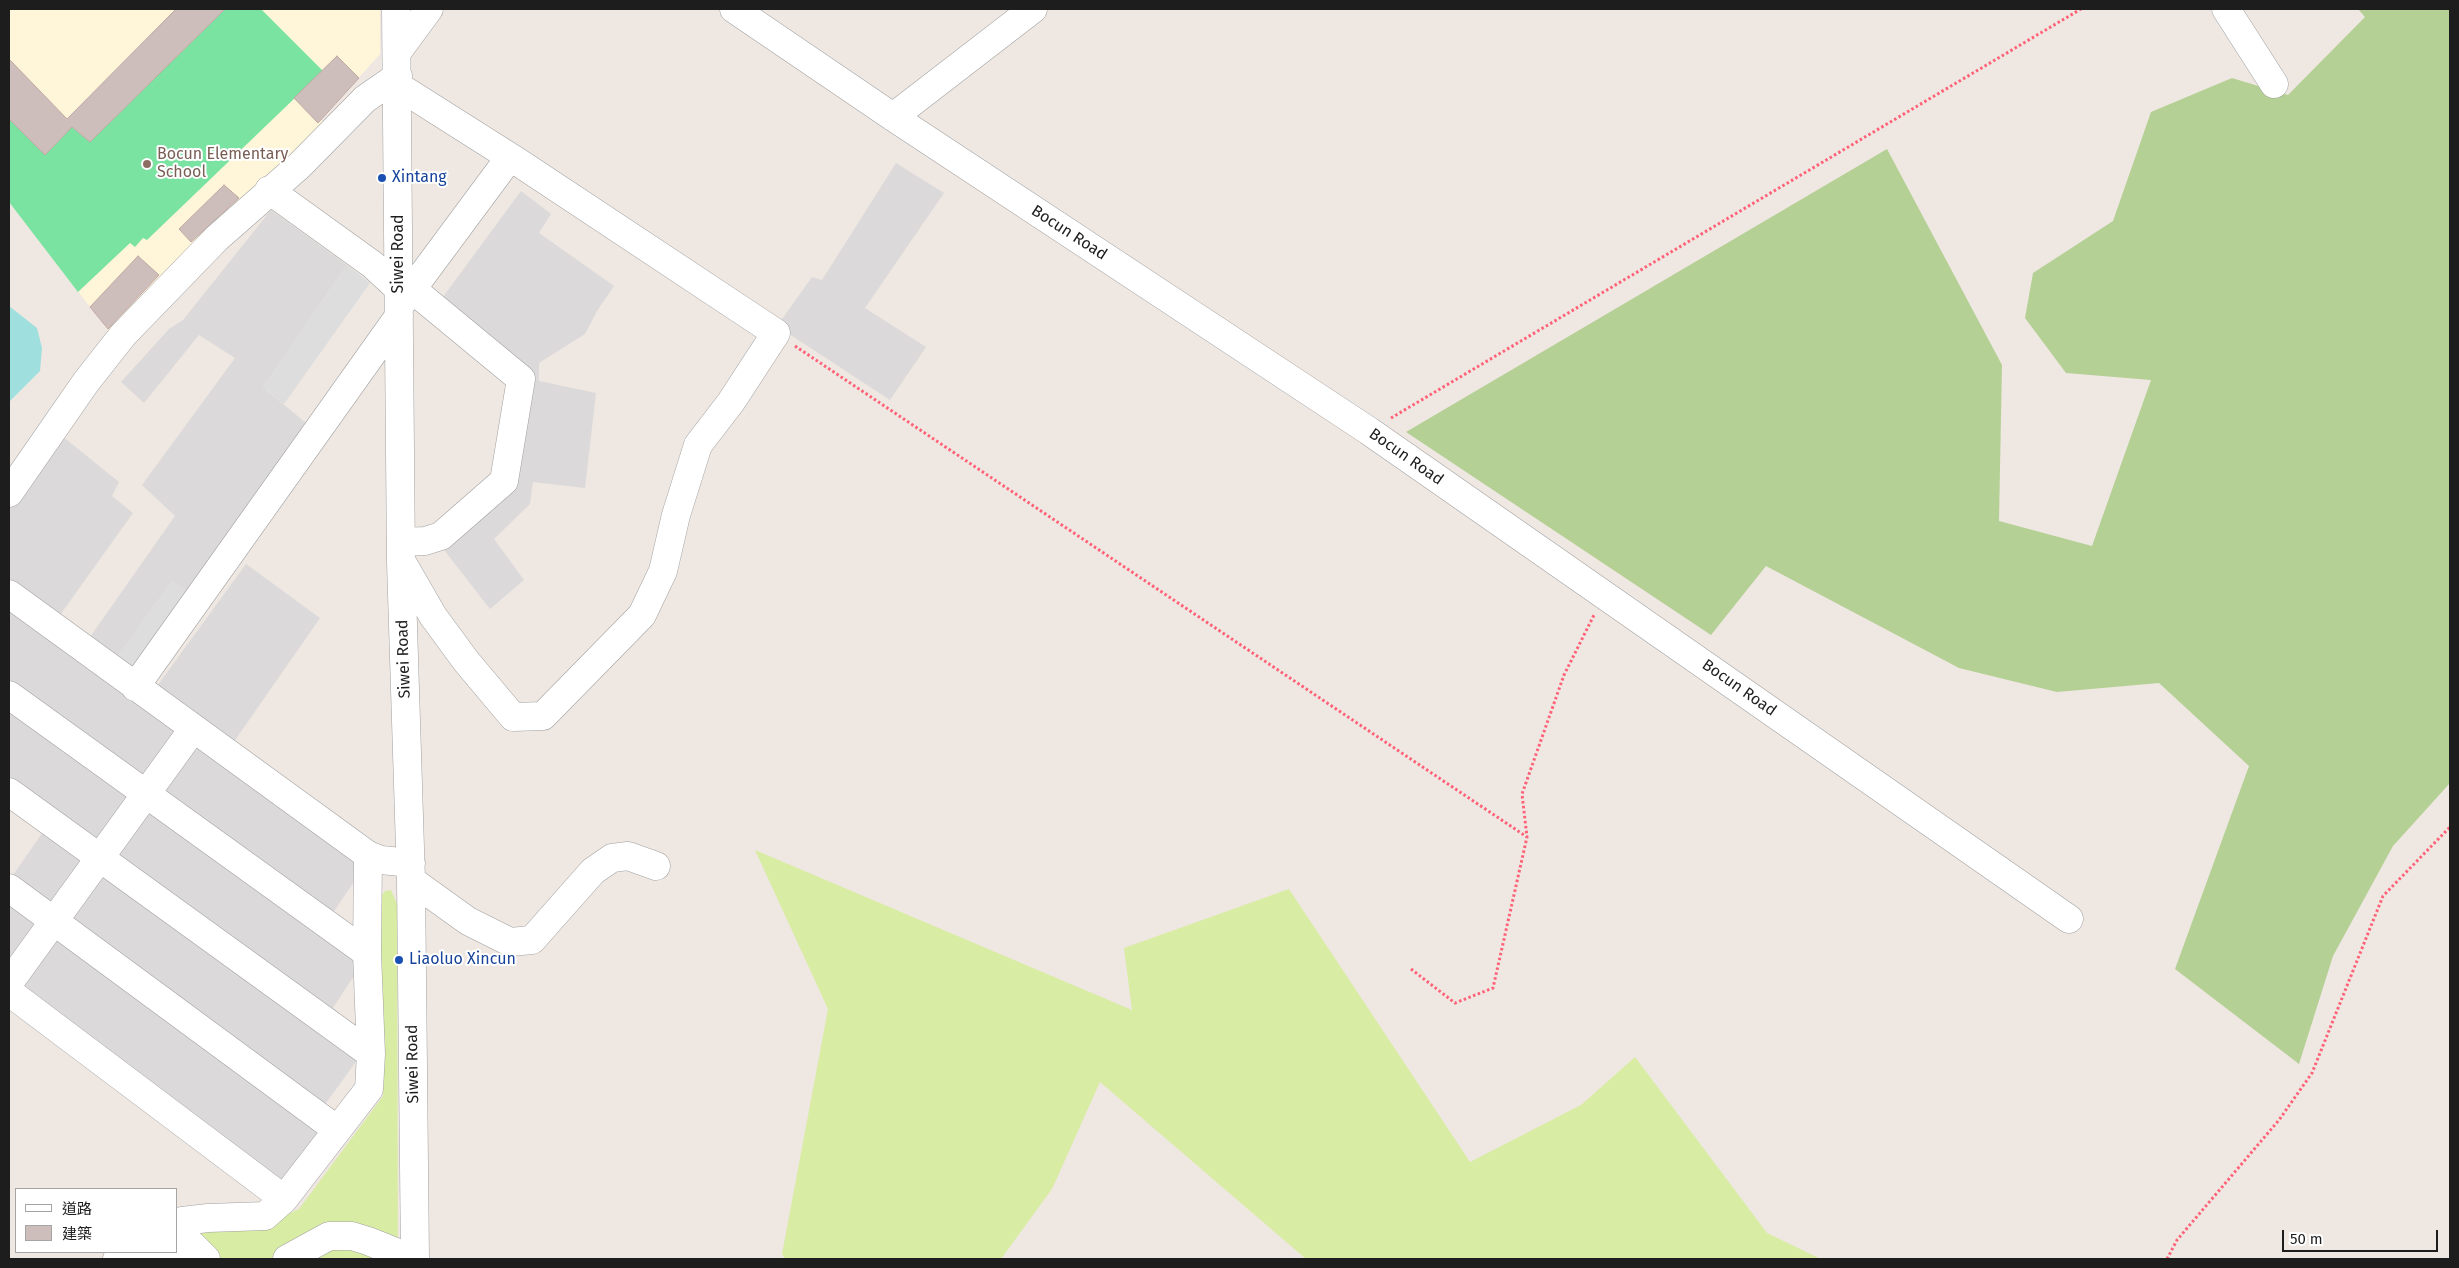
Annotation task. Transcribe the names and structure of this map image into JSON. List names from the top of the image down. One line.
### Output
{"streets":{"street":["Bocun Road","Siwei Road"]},"places":["Bocun Elementary School","Xintang","Liaoluo Xincun"],"legend":["道路","建築"],"scale_bar":"50 m"}
